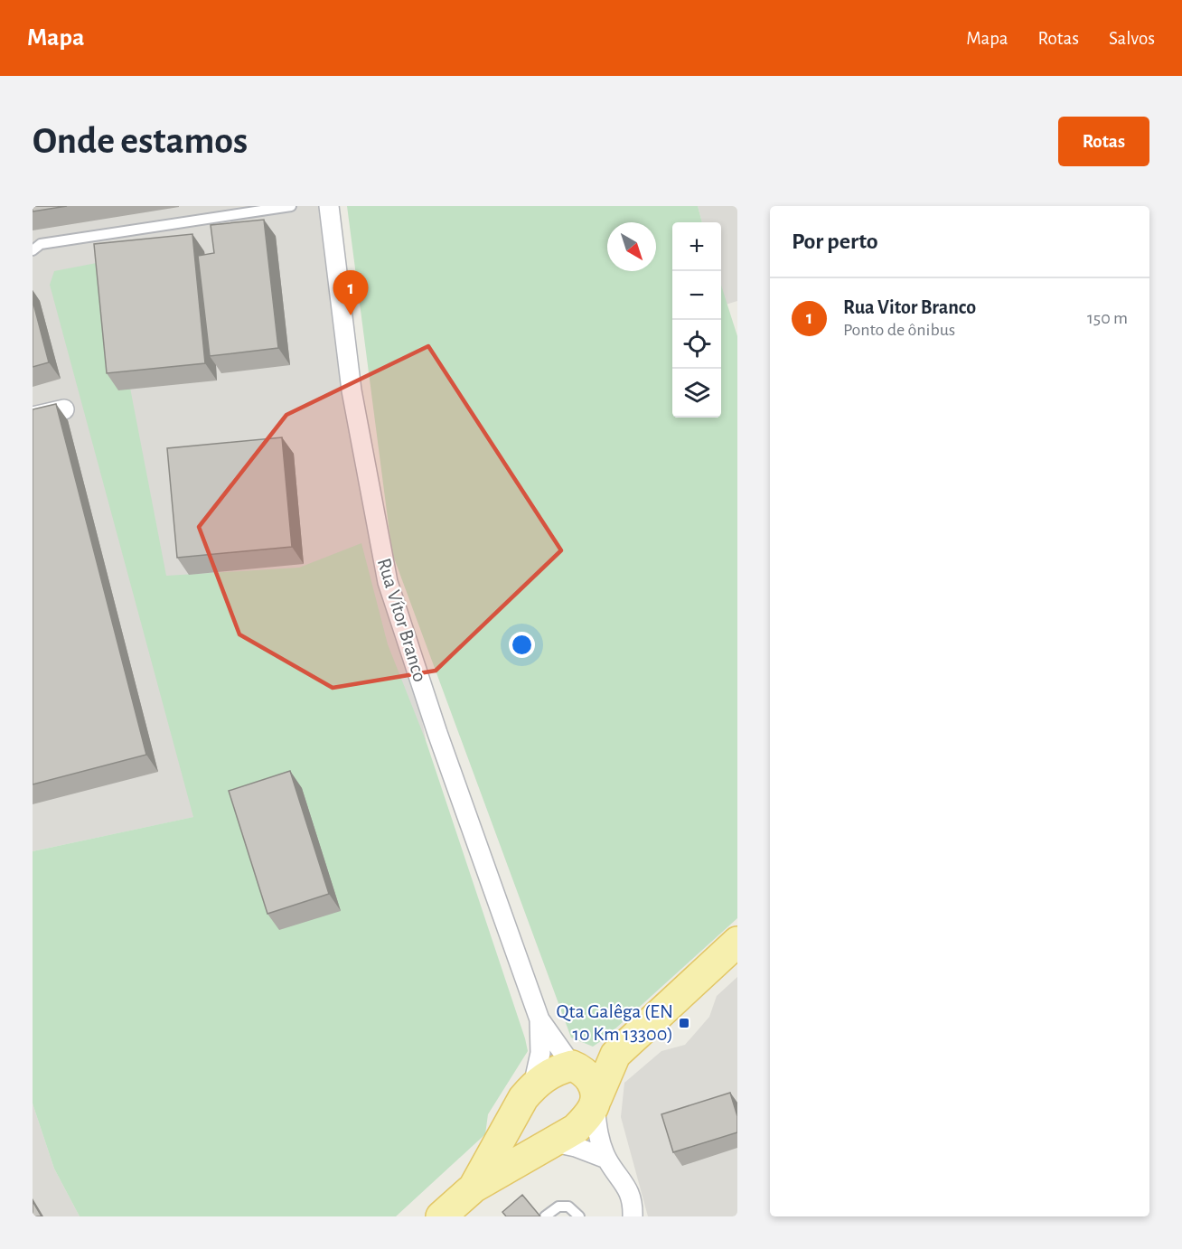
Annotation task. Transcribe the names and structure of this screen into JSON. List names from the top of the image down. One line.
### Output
{"streets":{"street":["Rua Vítor Branco"]},"places":{"transit":["Qta Galêga (EN 10 Km 13300)"]},"north":"bottom right","page":{"header":"Mapa","nav":["Mapa","Rotas","Salvos"],"buttons":"Rotas","title":"Onde estamos","heading":"Por perto","map_buttons":["+","−"],"pins":"1","list":[{"mark":"1","name":"Rua Vitor Branco","note":"Ponto de ônibus","value":"150 m"}]}}
